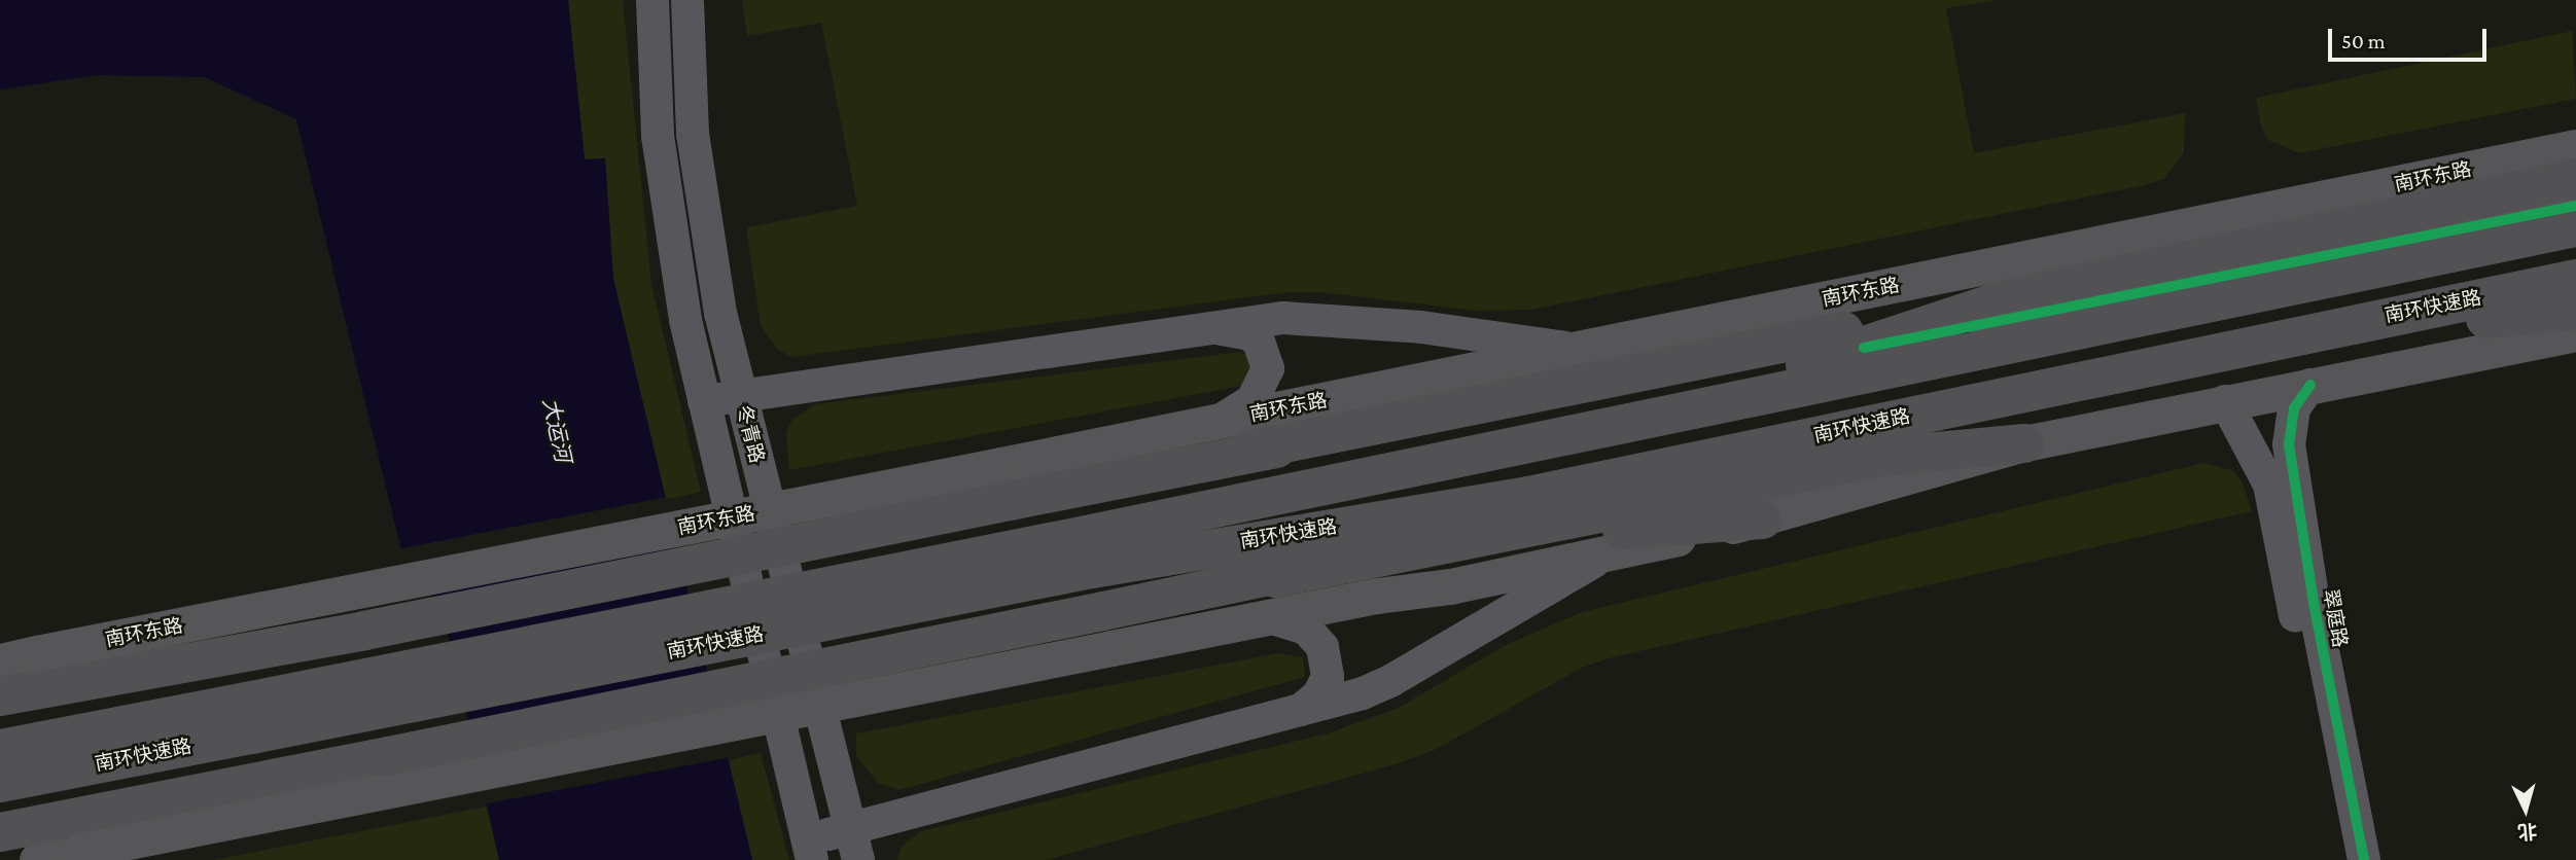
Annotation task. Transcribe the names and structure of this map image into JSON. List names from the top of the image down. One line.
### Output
{"streets":{"highway":["南环快速路"],"main road":["南环东路","冬青路","翠庭路"]},"water":["大运河"],"scale_bar":"50 m","north":"bottom"}
